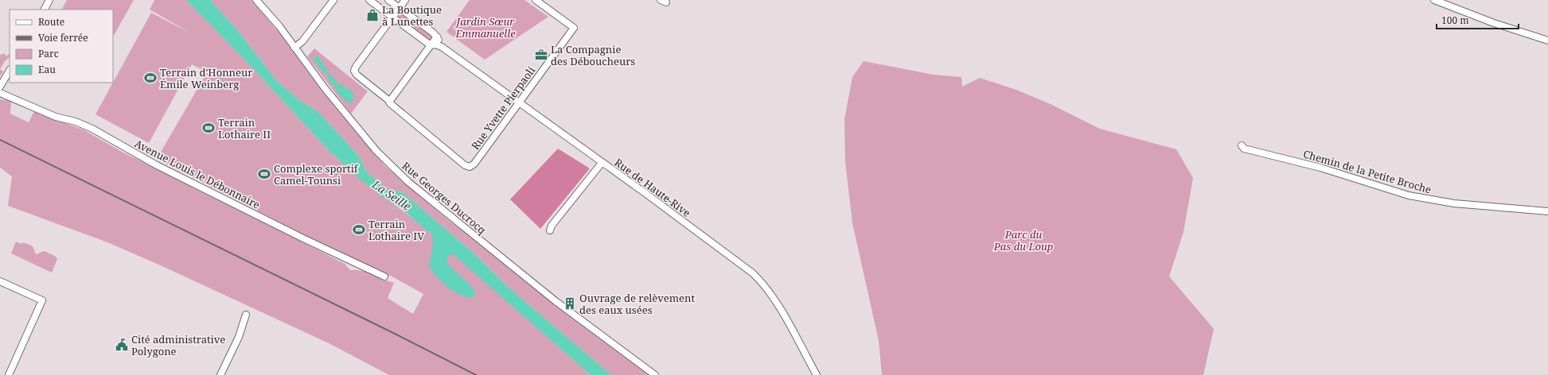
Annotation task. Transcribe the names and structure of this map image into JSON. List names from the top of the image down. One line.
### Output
{"streets":{"street":["Rue Yvette Pierpaoli","Chemin de la Petite Broche","Avenue Louis le Débonnaire","Rue de Haute-Rive","Rue Georges Ducrocq"]},"crossings":[["Rue Yvette Pierpaoli","Rue de Haute-Rive"]],"water":["La Seille"],"parks":["Jardin Sœur Emmanuelle","Parc du Pas du Loup"],"places":{"shop":["La Boutique à Lunettes"],"office":["La Compagnie des Déboucheurs"],"sports":["Terrain d'Honneur Émile Weinberg","Terrain Lothaire II","Complexe sportif Camel-Tounsi","Terrain Lothaire IV"],"building":["Ouvrage de relèvement des eaux usées"],"public building":["Cité administrative Polygone"]},"legend":["Route","Voie ferrée","Parc","Eau"],"scale_bar":"100 m"}
